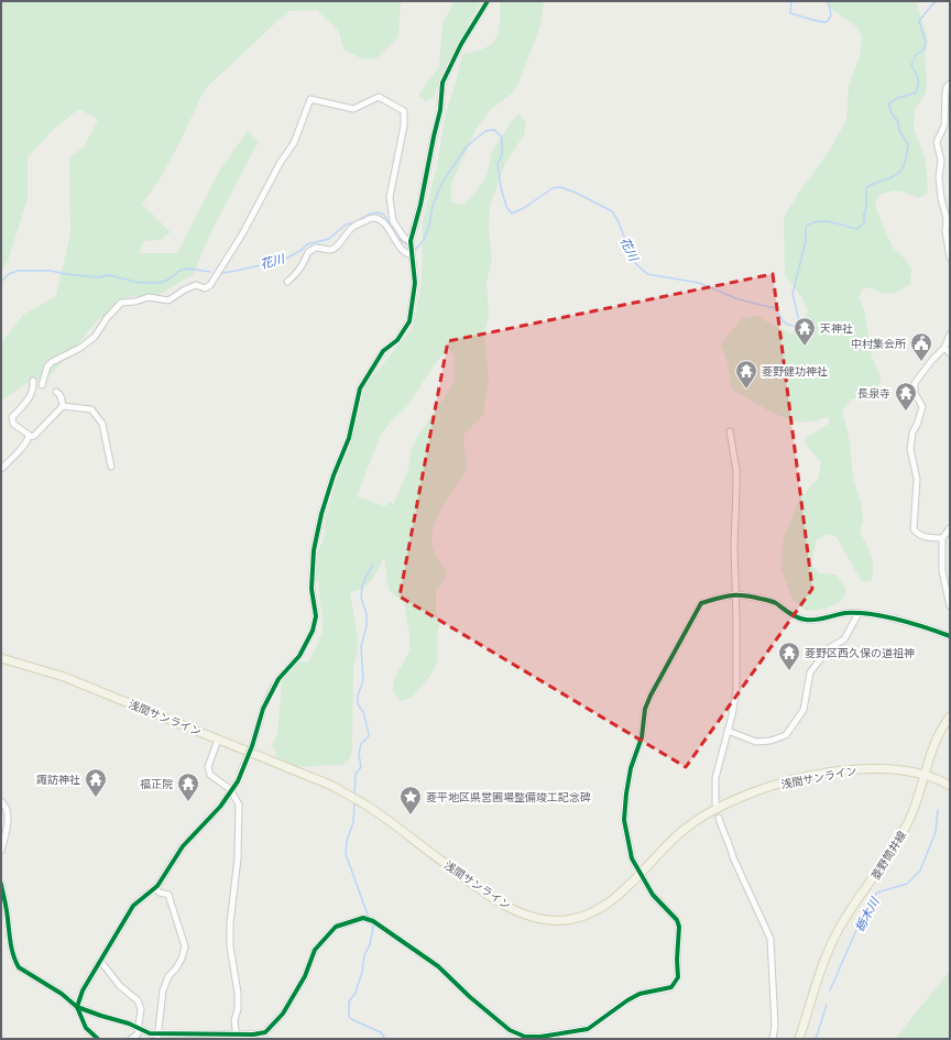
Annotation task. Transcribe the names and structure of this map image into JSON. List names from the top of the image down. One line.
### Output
{"streets":{"main road":["浅間サンライン","菱野筒井線"]},"crossings":[["浅間サンライン","菱野筒井線"]],"water":["花川","栃木川"],"places":{"temple":["天神社","菱野健功神社","長泉寺","菱野区西久保の道祖神","諏訪神社","福正院"],"public building":["中村集会所"],"place":["菱平地区県営圃場整備竣工記念碑"]}}
